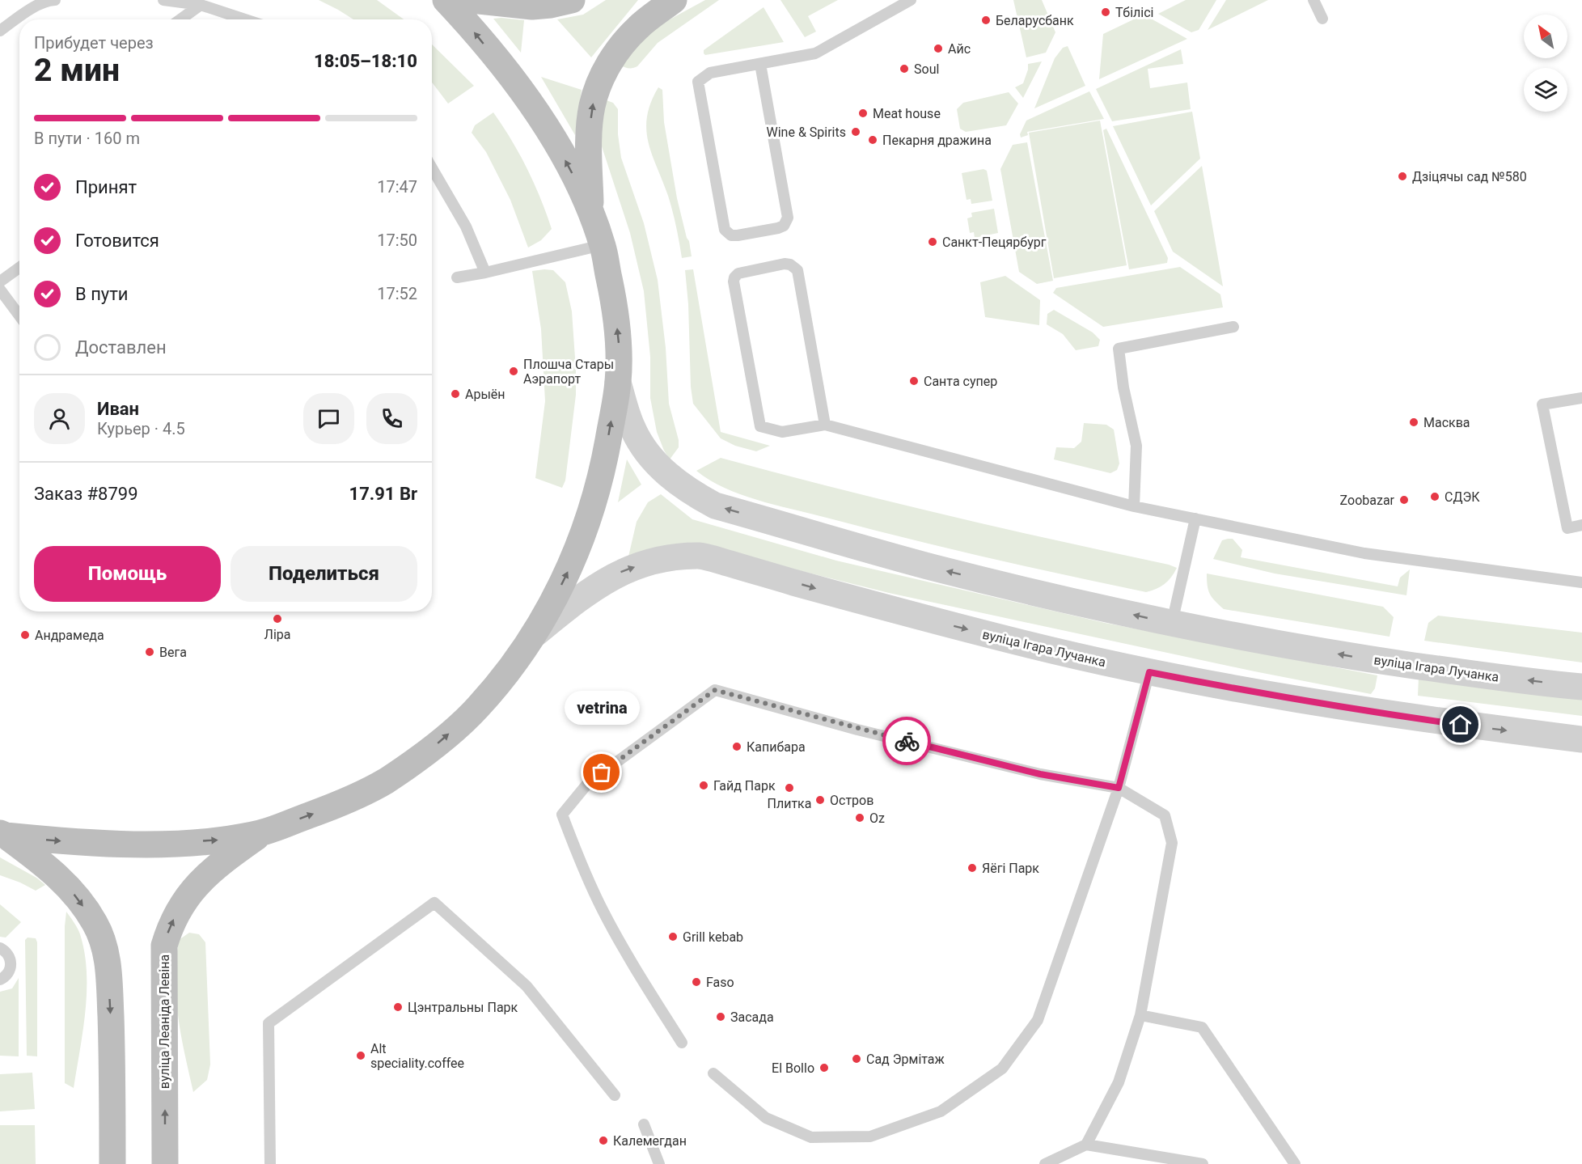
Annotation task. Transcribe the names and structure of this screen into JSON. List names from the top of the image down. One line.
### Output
{"streets":{"main road":["вуліца Леаніда Левіна"],"street":["вуліца Ігара Лучанка"]},"one_way":["вуліца Леаніда Левіна"],"places":["Тбілісі","Беларусбанк","Айс","Soul","Meat house","Wine & Spirits","Пекарня дражина","Дзіцячы сад №580","Санкт-Пецярбург","Плошча Стары Аэрапорт","Санта супер","Арыён","Масква","СДЭК","Zoobazar","Ліра","Андрамеда","Вега","Капибара","vetrina","Гайд Парк","Плитка","Остров","Oz","Яёгі Парк","Grill kebab","Faso","Цэнтральны Парк","Засада","Alt speciality.coffee","Сад Эрмітаж","El Bollo","Калемегдан"],"north":"top left","page":{"heading":["2 мин","Прибудет через","18:05–18:10"],"panel":["Иван","Курьер · 4.5","Заказ #8799","17.91 Br"],"bar":"В пути · 160 m","list":[["Принят","17:47"],["Готовится","17:50"],["В пути","17:52"],"Доставлен"],"buttons":["Помощь","Поделиться"],"bubble":"vetrina"}}
